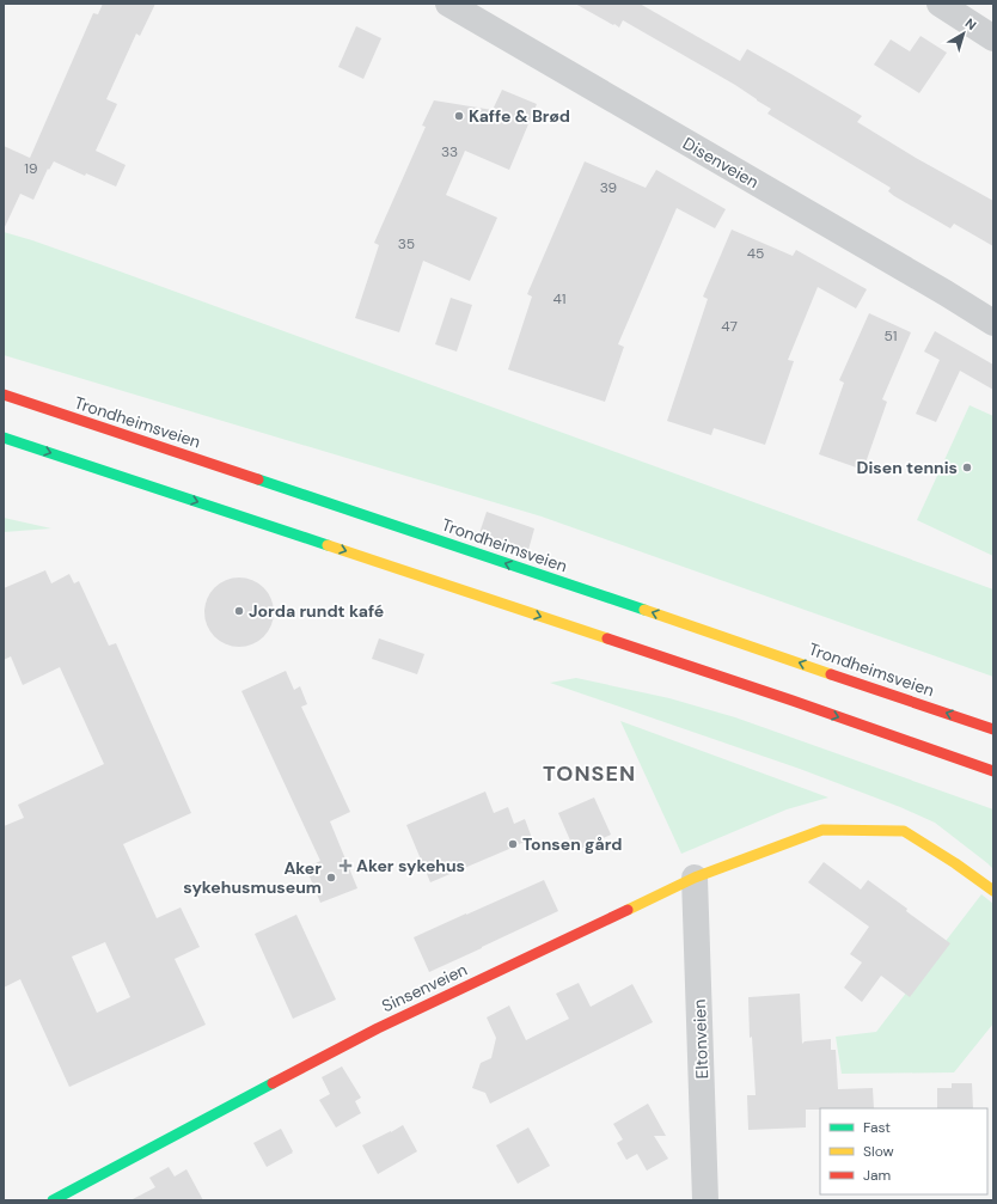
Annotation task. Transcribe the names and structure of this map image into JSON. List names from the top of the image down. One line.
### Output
{"streets":{"main road":["Trondheimsveien","Sinsenveien"],"street":["Disenveien","Eltonveien"]},"crossings":[["Sinsenveien","Eltonveien"]],"districts":["TONSEN"],"places":{"other":["Kaffe & Brød","Disen tennis","Jorda rundt kafé","Tonsen gård","Aker sykehusmuseum"],"health":["Aker sykehus"]},"house_numbers":["33","19","39","35","45","41","47","51"],"legend":["Fast","Slow","Jam"],"north":"top right"}
